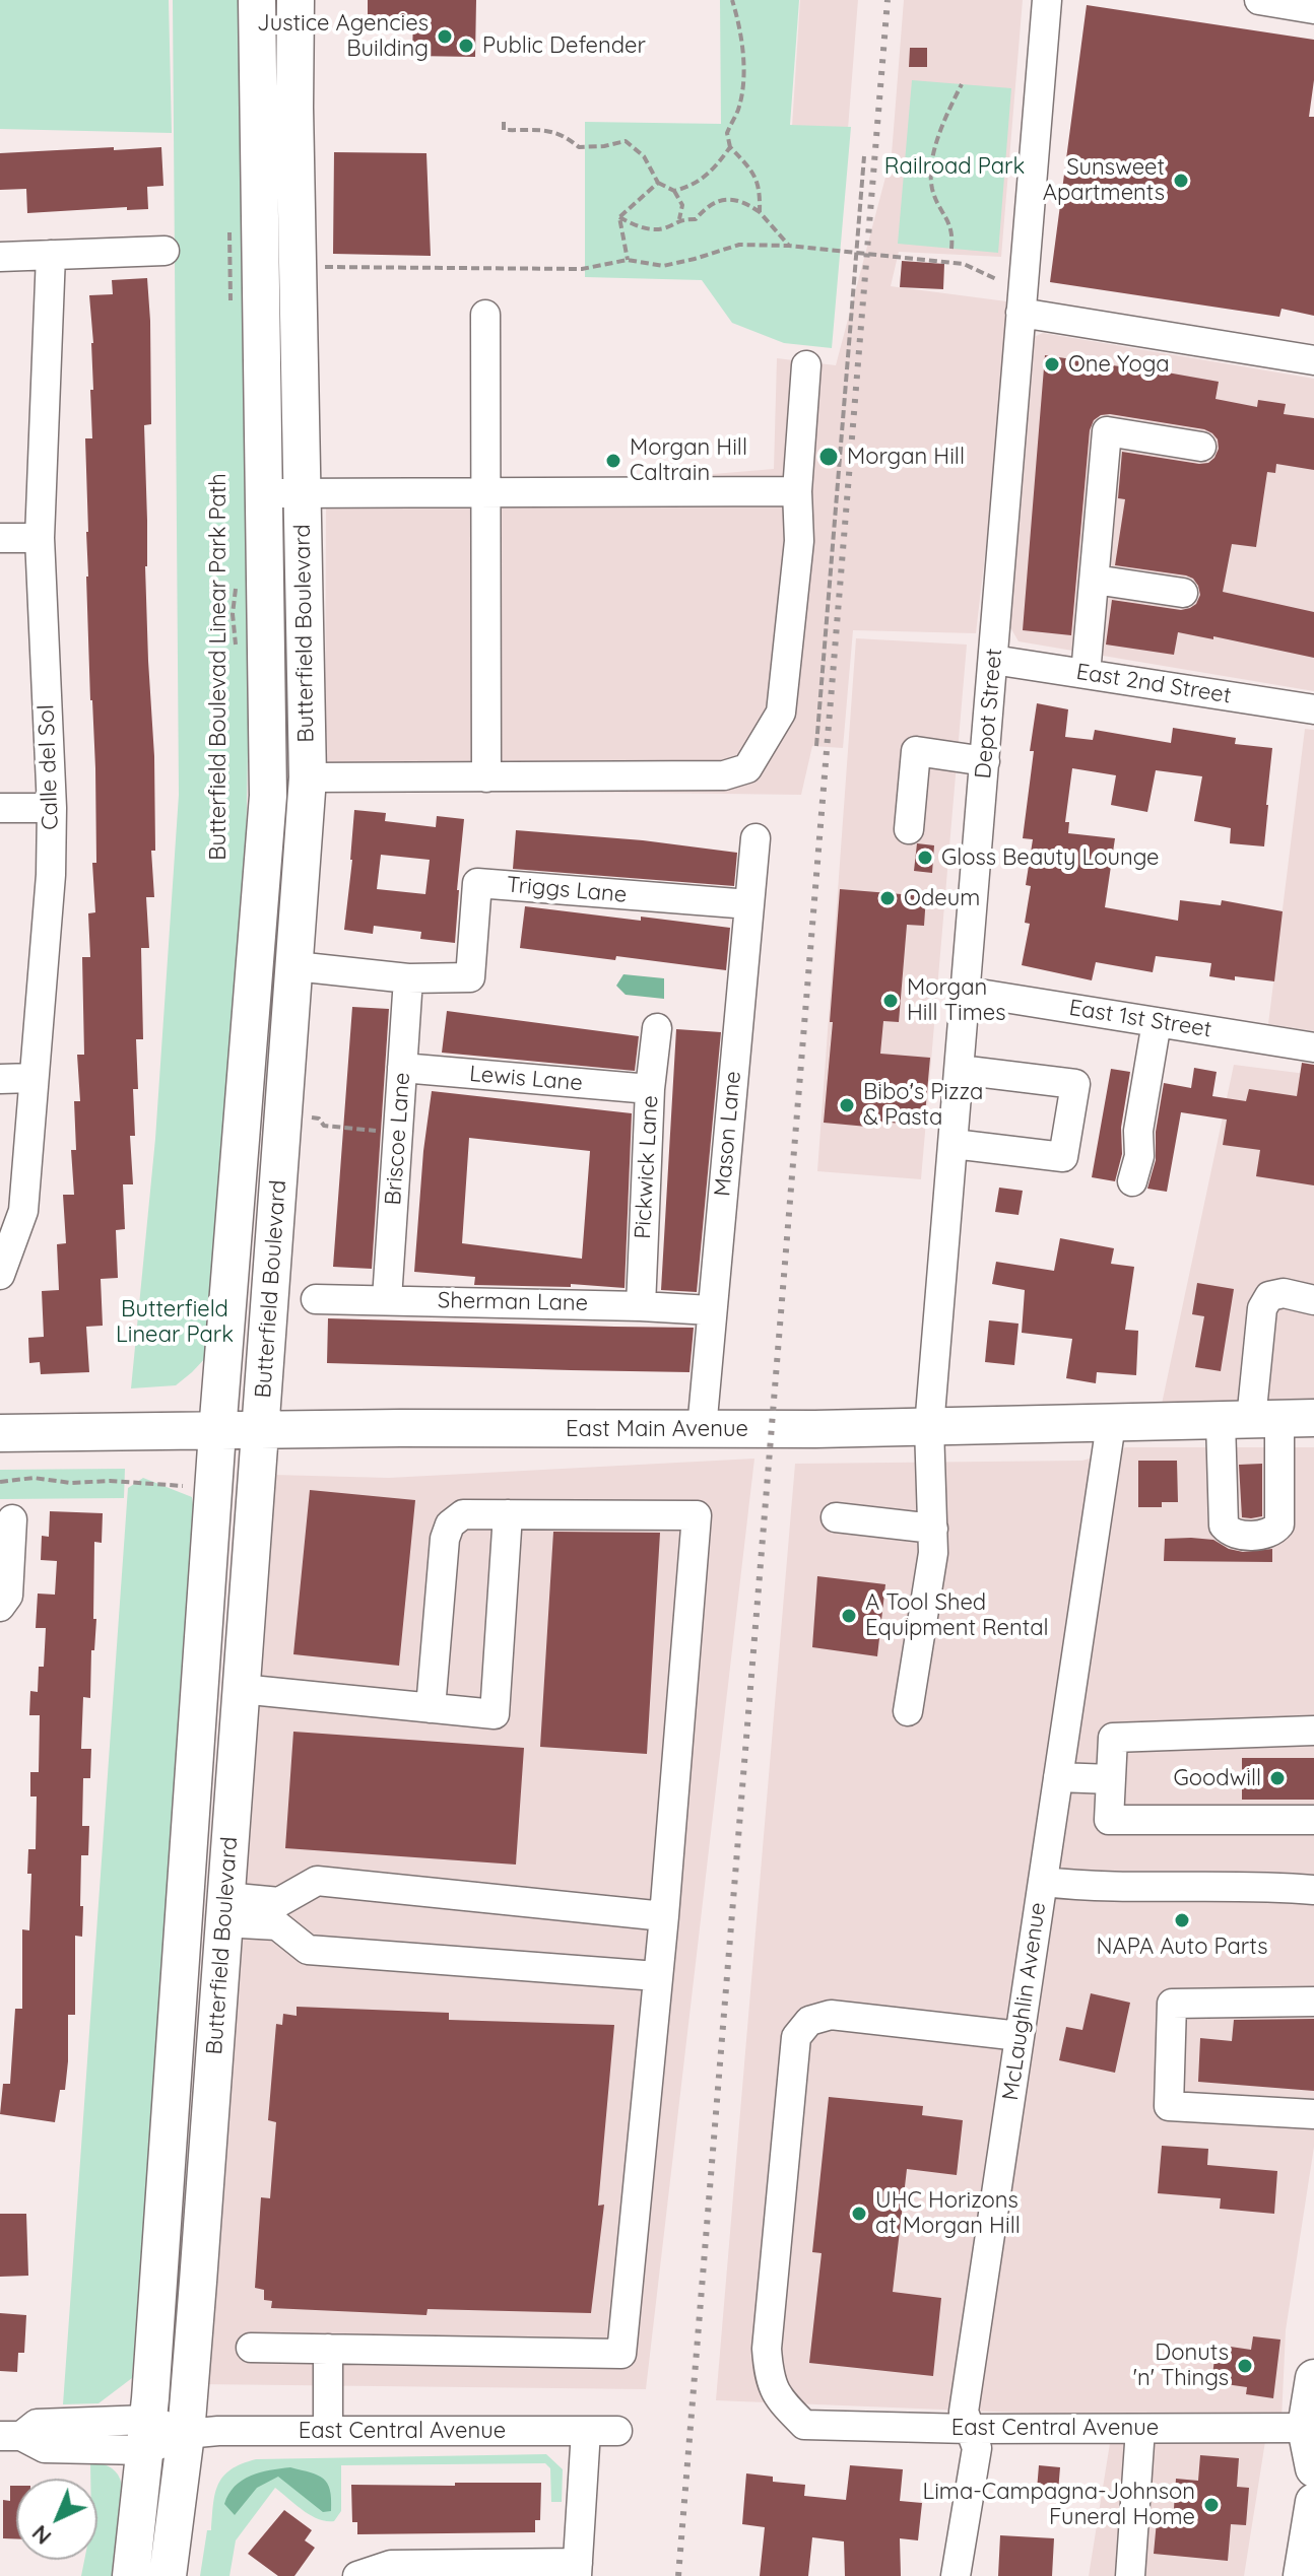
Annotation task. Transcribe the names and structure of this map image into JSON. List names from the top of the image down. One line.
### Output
{"streets":{"main road":["Butterfield Boulevard","East Main Avenue"],"street":["East 2nd Street","Depot Street","Calle del Sol","Triggs Lane","East 1st Street","Lewis Lane","Mason Lane","Briscoe Lane","Pickwick Lane","Sherman Lane","McLaughlin Avenue","East Central Avenue"],"path":["Butterfield Boulevad Linear Park Path"]},"crossings":[["Butterfield Boulevard","East Main Avenue"],["Butterfield Boulevard","East Central Avenue"],["East 2nd Street","Depot Street"],["Depot Street","East 1st Street"],["Depot Street","East Main Avenue"],["Triggs Lane","Mason Lane"],["Triggs Lane","Briscoe Lane"],["Lewis Lane","Briscoe Lane"],["Lewis Lane","Pickwick Lane"],["Mason Lane","Sherman Lane"],["Mason Lane","East Main Avenue"],["Briscoe Lane","Sherman Lane"],["Pickwick Lane","Sherman Lane"],["East Main Avenue","McLaughlin Avenue"],["McLaughlin Avenue","East Central Avenue"]],"parks":["Railroad Park","Butterfield Linear Park"],"places":["Justice Agencies Building","Public Defender","Sunsweet Apartments","One Yoga","Morgan Hill","Morgan Hill Caltrain","Gloss Beauty Lounge","Odeum","Morgan Hill Times","Bibo's Pizza & Pasta","A Tool Shed Equipment Rental","Goodwill","NAPA Auto Parts","UHC Horizons at Morgan Hill","Donuts 'n' Things","Lima-Campagna-Johnson Funeral Home"],"north":"bottom left"}
